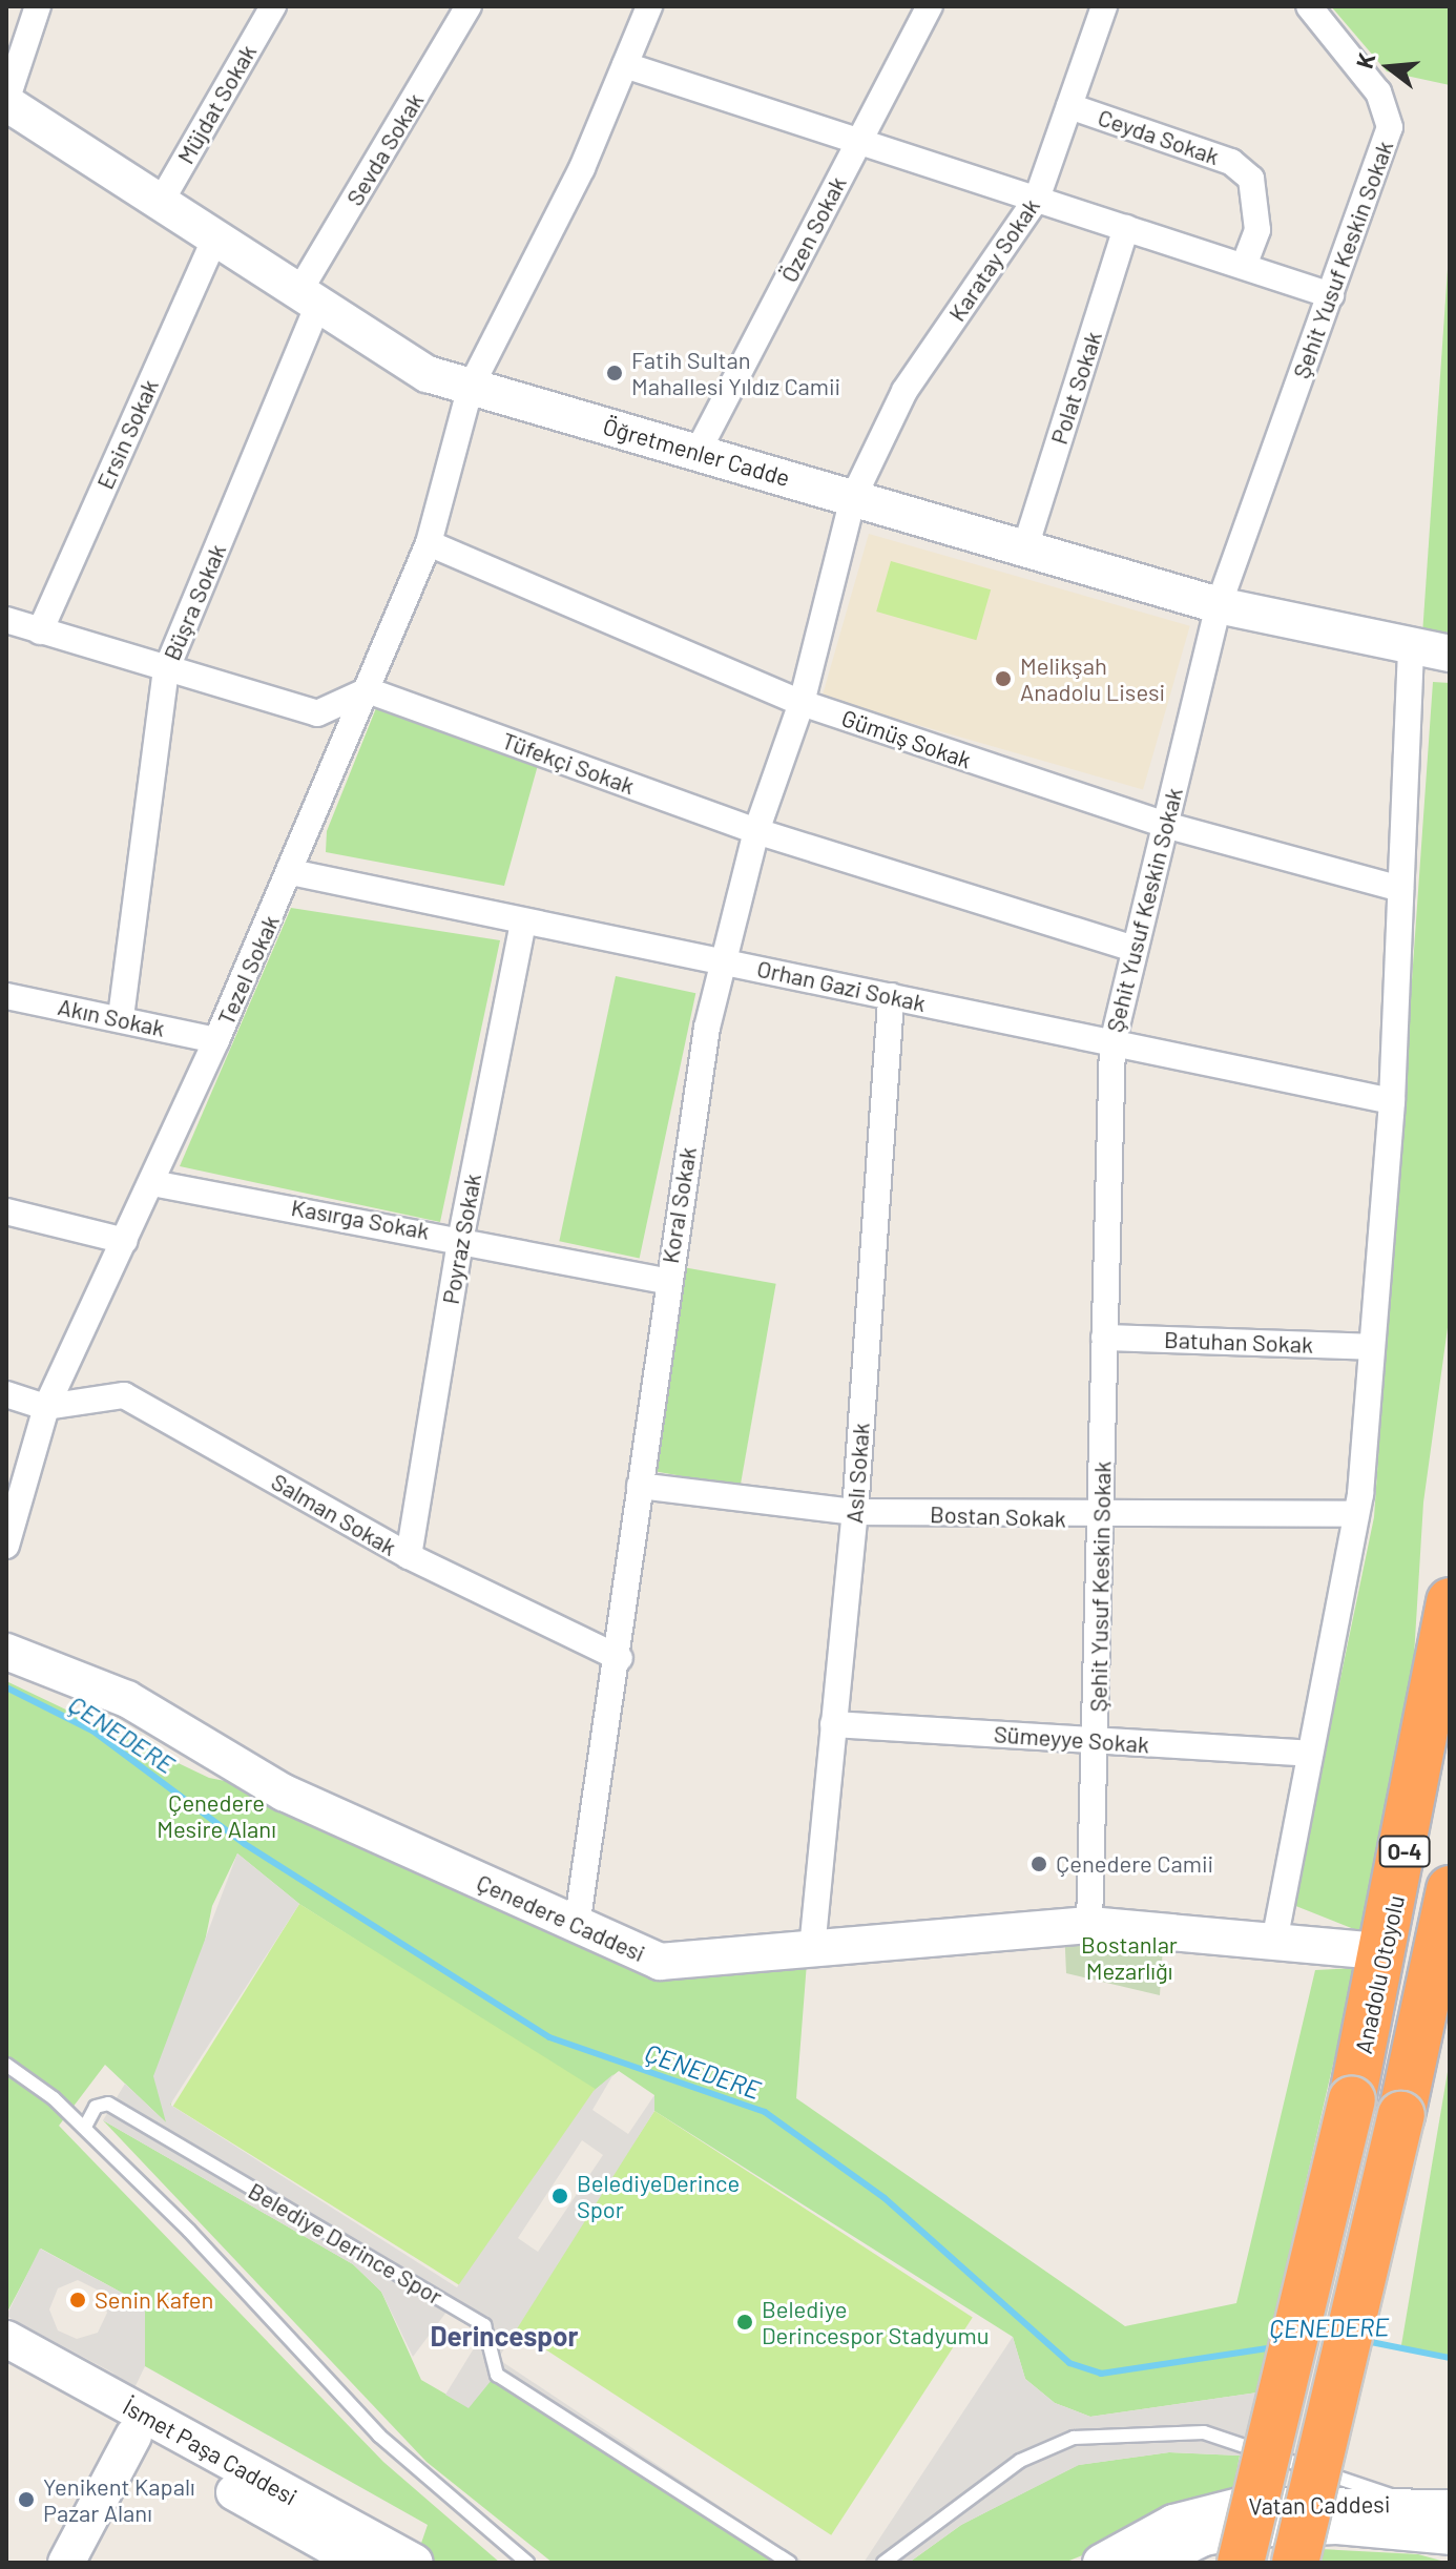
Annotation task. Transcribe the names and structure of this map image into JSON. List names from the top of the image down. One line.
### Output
{"streets":{"highway":["O-4","Anadolu Otoyolu"],"street":["Müjdat Sokak","Ceyda Sokak","Sevda Sokak","Özen Sokak","Karatay Sokak","Şehit Yusuf Keskin Sokak","Polat Sokak","Ersin Sokak","Öğretmenler Cadde","Büşra Sokak","Gümüş Sokak","Tüfekçi Sokak","Tezel Sokak","Orhan Gazi Sokak","Akın Sokak","Koral Sokak","Kasırga Sokak","Poyraz Sokak","Batuhan Sokak","Aslı Sokak","Salman Sokak","Bostan Sokak","Sümeyye Sokak","Çenedere Caddesi","İsmet Paşa Caddesi","Vatan Caddesi"],"lane":["Belediye Derince Spor"]},"crossings":[["Müjdat Sokak","Öğretmenler Cadde"],["Ceyda Sokak","Karatay Sokak"],["Sevda Sokak","Öğretmenler Cadde"],["Sevda Sokak","Büşra Sokak"],["Özen Sokak","Öğretmenler Cadde"],["Karatay Sokak","Öğretmenler Cadde"],["Karatay Sokak","Koral Sokak"],["Şehit Yusuf Keskin Sokak","Öğretmenler Cadde"],["Şehit Yusuf Keskin Sokak","Gümüş Sokak"],["Şehit Yusuf Keskin Sokak","Tüfekçi Sokak"],["Şehit Yusuf Keskin Sokak","Orhan Gazi Sokak"],["Şehit Yusuf Keskin Sokak","Batuhan Sokak"],["Şehit Yusuf Keskin Sokak","Bostan Sokak"],["Şehit Yusuf Keskin Sokak","Sümeyye Sokak"],["Şehit Yusuf Keskin Sokak","Çenedere Caddesi"],["Polat Sokak","Öğretmenler Cadde"],["Ersin Sokak","Öğretmenler Cadde"],["Öğretmenler Cadde","Büşra Sokak"],["Öğretmenler Cadde","Tezel Sokak"],["Öğretmenler Cadde","Koral Sokak"],["Büşra Sokak","Akın Sokak"],["Gümüş Sokak","Tezel Sokak"],["Gümüş Sokak","Koral Sokak"],["Tüfekçi Sokak","Tezel Sokak"],["Tüfekçi Sokak","Koral Sokak"],["Tezel Sokak","Orhan Gazi Sokak"],["Tezel Sokak","Akın Sokak"],["Tezel Sokak","Kasırga Sokak"],["Tezel Sokak","Salman Sokak"],["Orhan Gazi Sokak","Koral Sokak"],["Orhan Gazi Sokak","Poyraz Sokak"],["Orhan Gazi Sokak","Aslı Sokak"],["Koral Sokak","Kasırga Sokak"],["Koral Sokak","Salman Sokak"],["Koral Sokak","Bostan Sokak"],["Koral Sokak","Çenedere Caddesi"],["Kasırga Sokak","Poyraz Sokak"],["Poyraz Sokak","Salman Sokak"],["Aslı Sokak","Bostan Sokak"],["Aslı Sokak","Sümeyye Sokak"],["Aslı Sokak","Çenedere Caddesi"]],"districts":["Derincespor"],"water":["ÇENEDERE"],"parks":["Çenedere Mesire Alanı","Bostanlar Mezarlığı"],"places":["Fatih Sultan Mahallesi Yıldız Camii","Melikşah Anadolu Lisesi","Çenedere Camii","BelediyeDerince Spor","Senin Kafen","Belediye Derincespor Stadyumu","Yenikent Kapalı Pazar Alanı"],"north":"left"}
